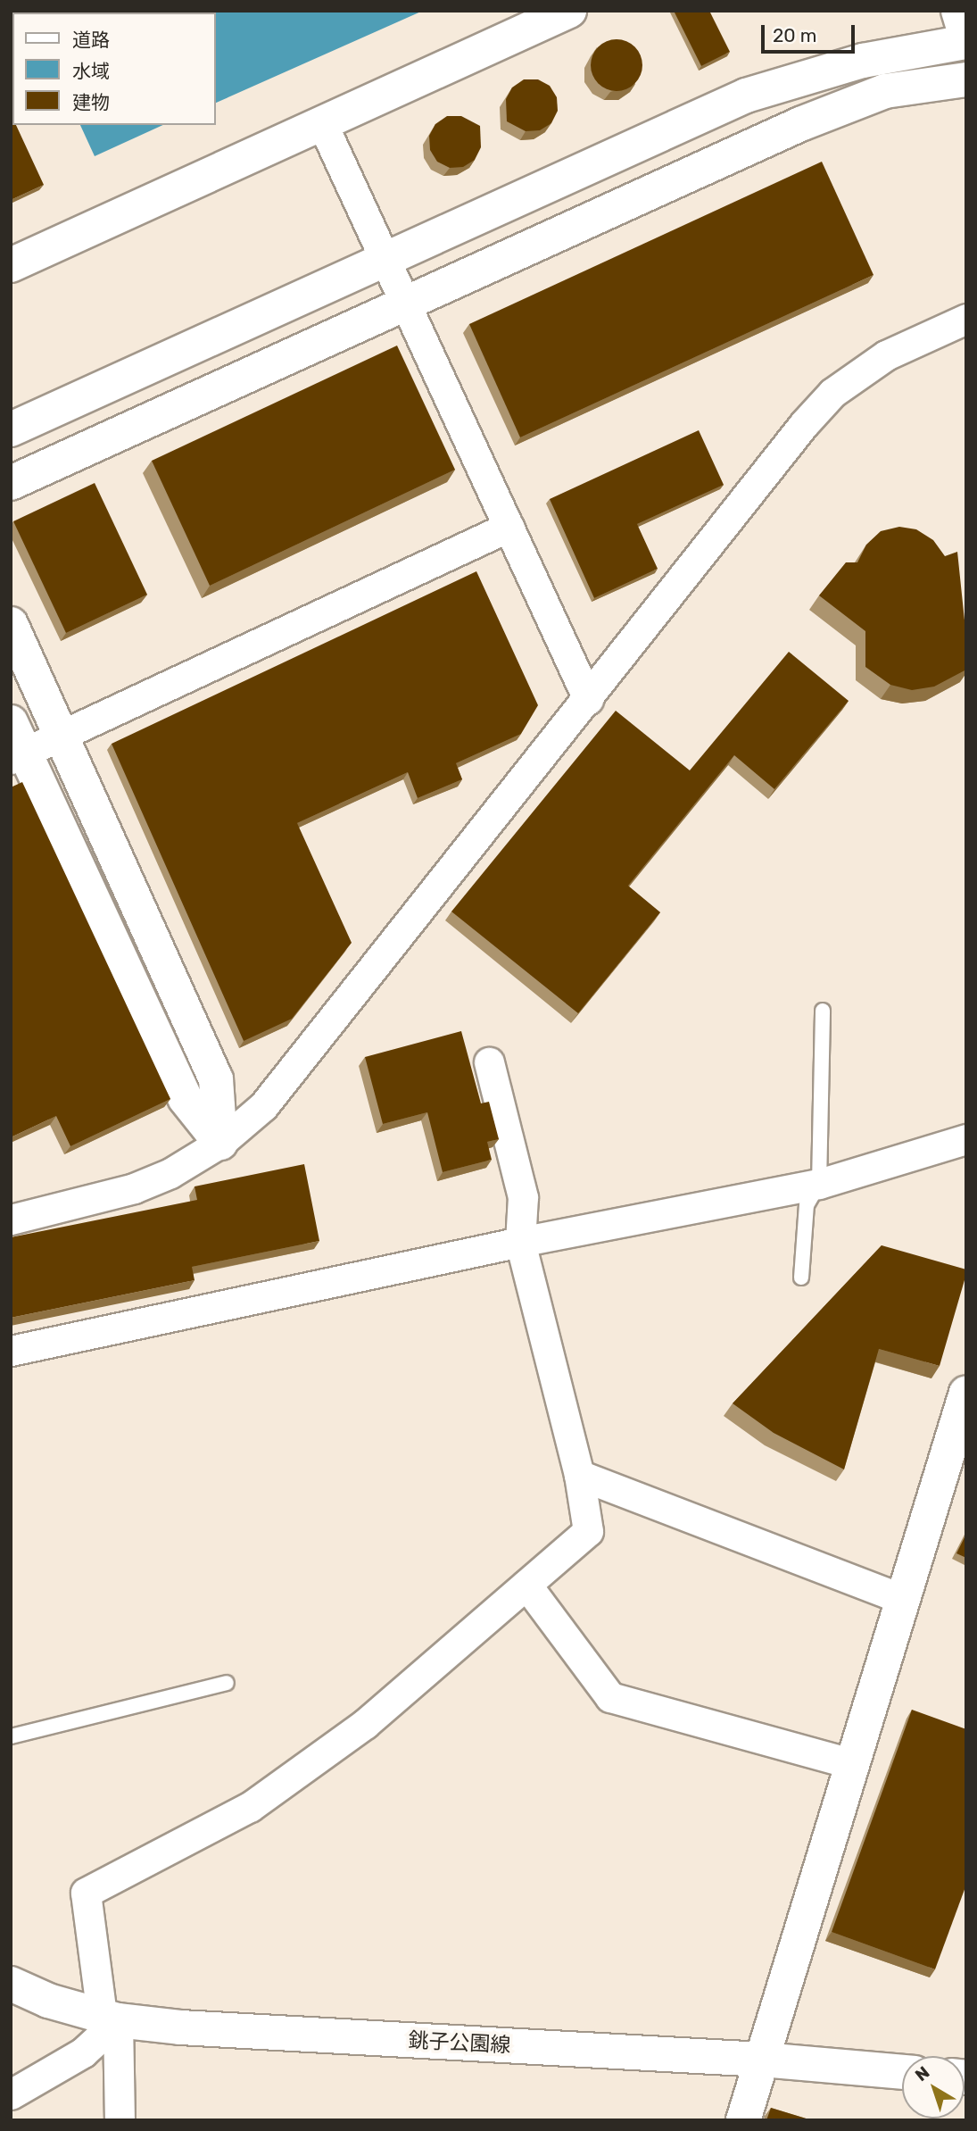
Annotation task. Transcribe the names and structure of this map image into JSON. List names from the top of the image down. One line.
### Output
{"streets":{"street":["銚子公園線"]},"legend":["道路","水域","建物"],"scale_bar":"20 m","north":"top left"}
